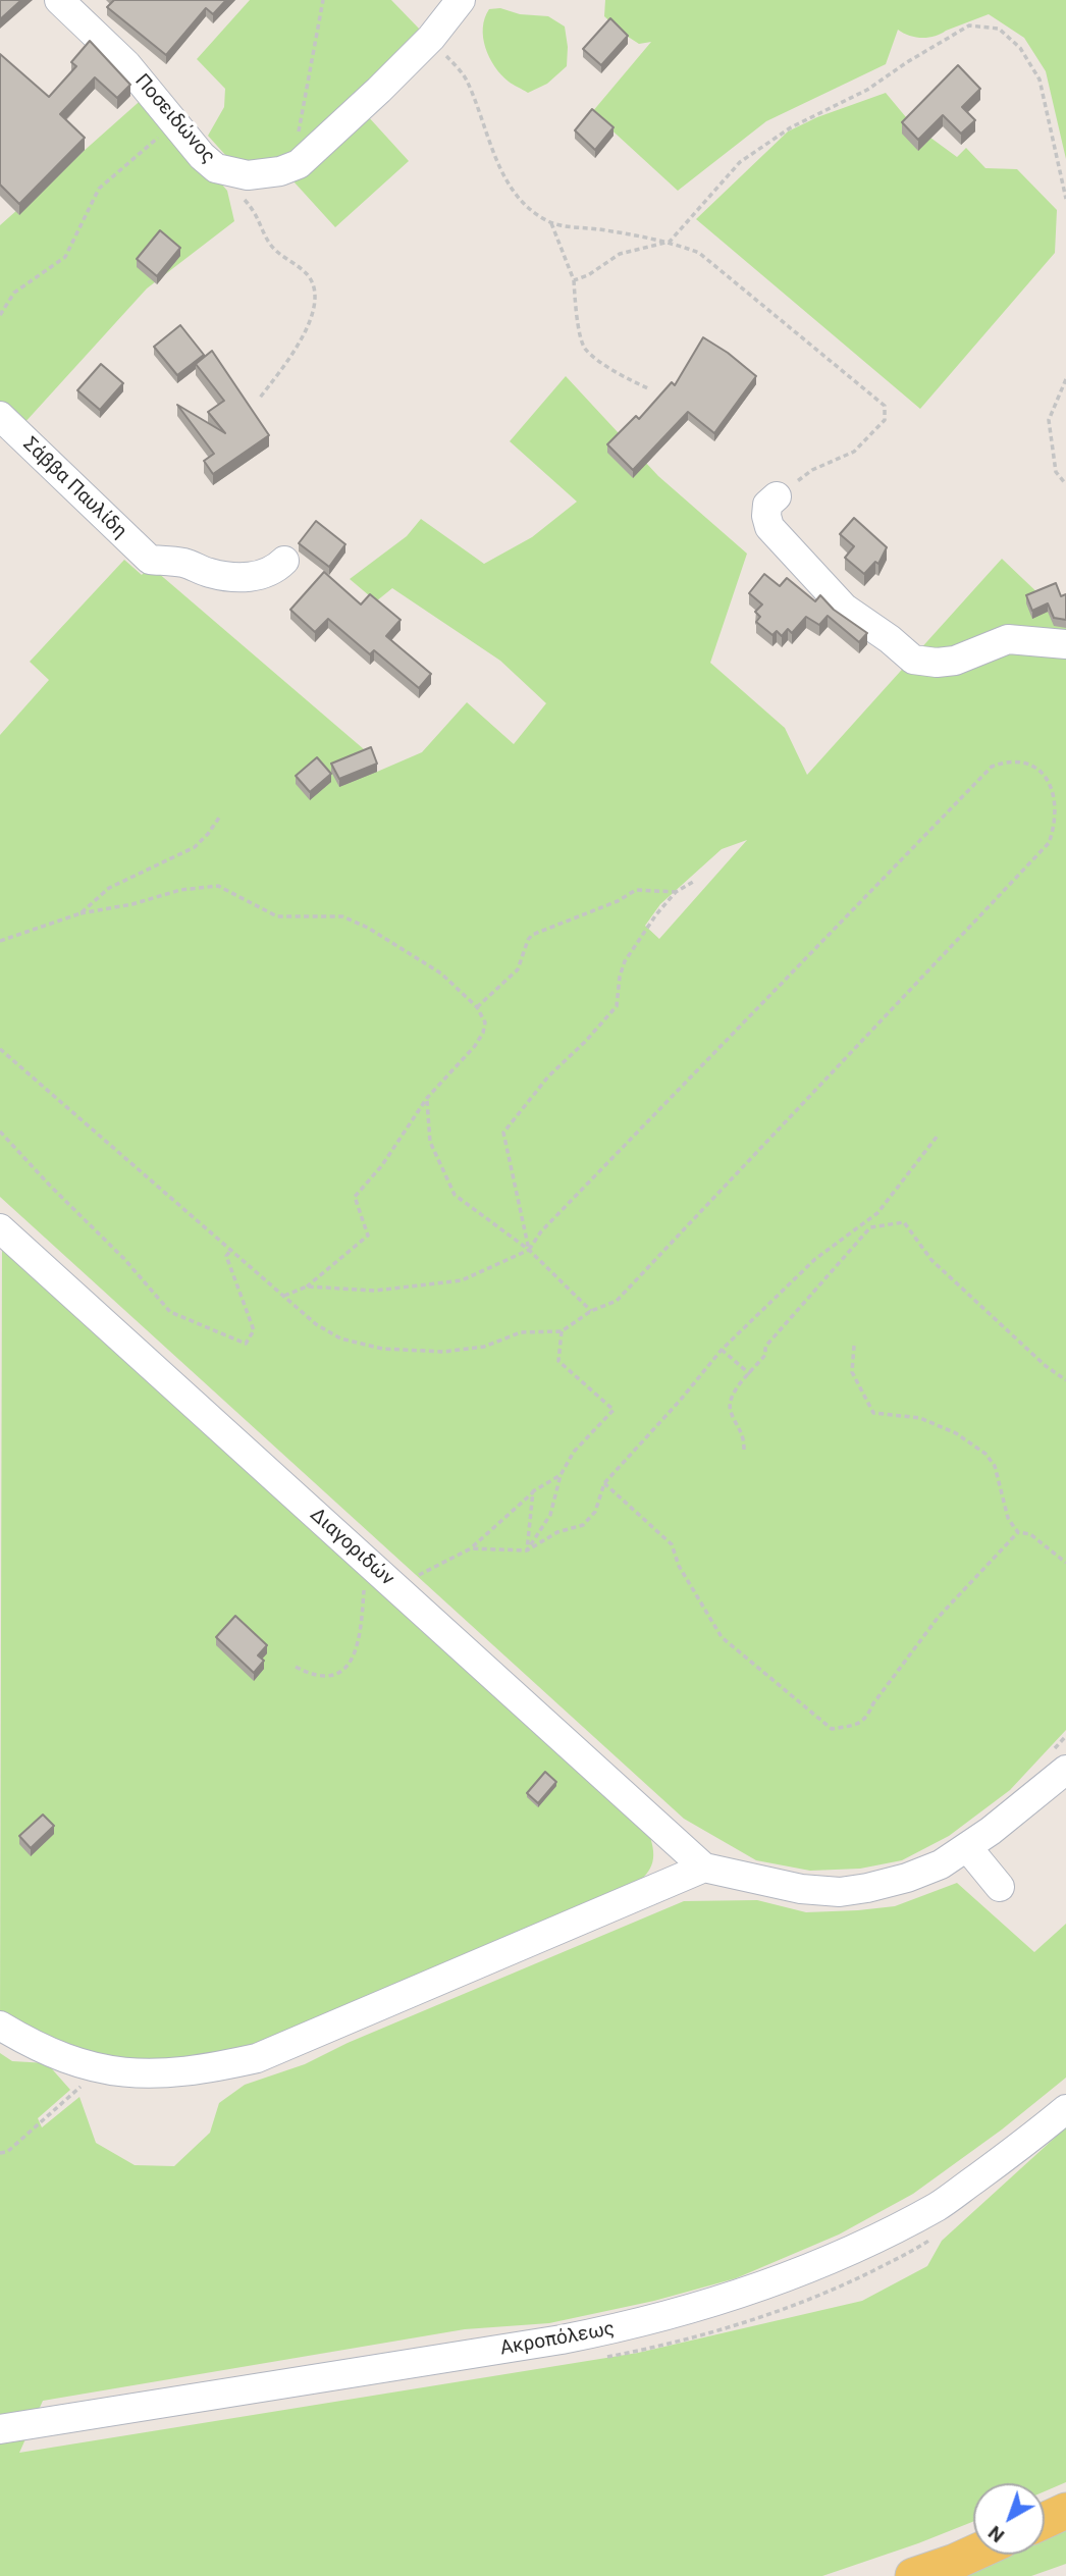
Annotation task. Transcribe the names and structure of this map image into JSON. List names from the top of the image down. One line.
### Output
{"streets":{"street":["Ποσειδώνος","Σάββα Παυλίδη","Διαγοριδών","Ακροπόλεως"]},"north":"bottom left"}
